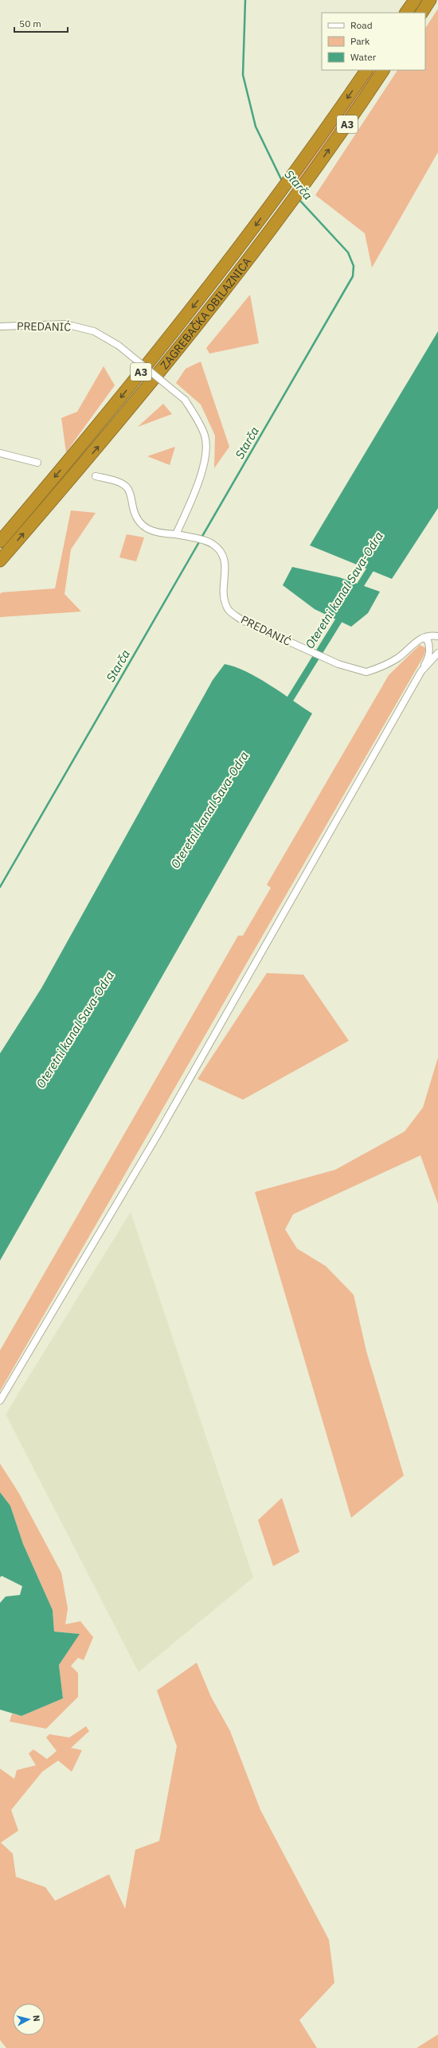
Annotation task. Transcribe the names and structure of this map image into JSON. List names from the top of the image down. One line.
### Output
{"streets":{"highway":["A3","ZAGREBAČKA OBILAZNICA"],"street":["PREDANIĆ"]},"water":["Starča","Oteretni kanal Sava-Odra"],"legend":["Road","Park","Water"],"scale_bar":"50 m","north":"right"}
